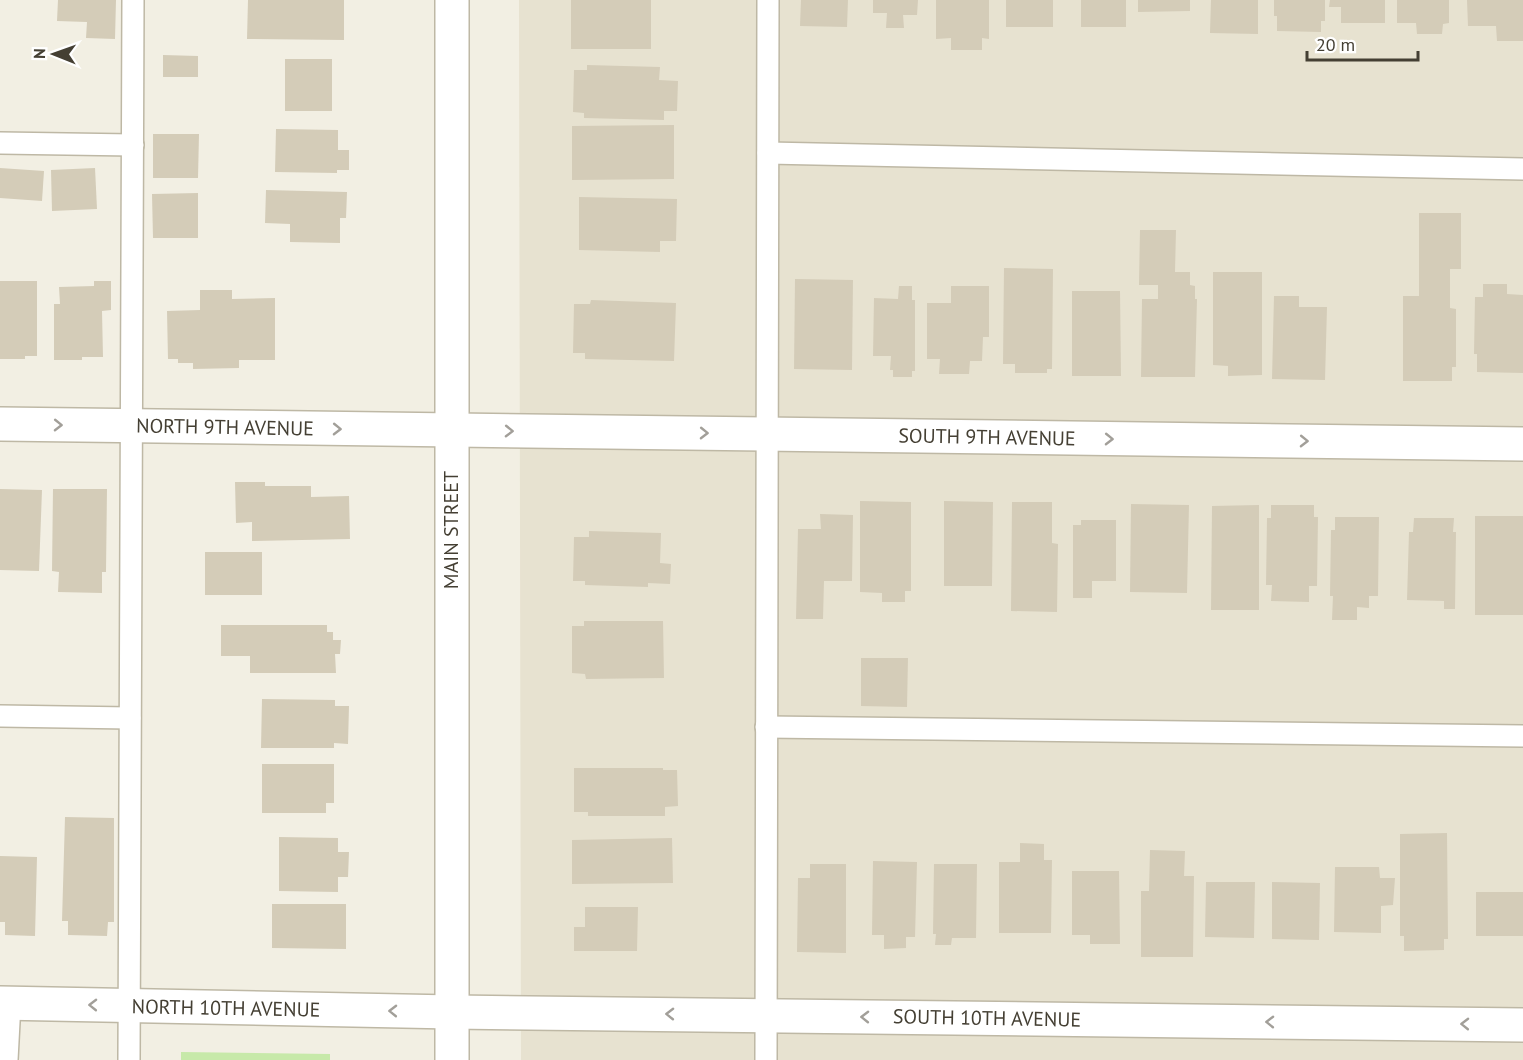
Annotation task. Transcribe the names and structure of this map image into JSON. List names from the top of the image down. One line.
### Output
{"streets":{"street":["NORTH 9TH AVENUE","SOUTH 9TH AVENUE","MAIN STREET","NORTH 10TH AVENUE","SOUTH 10TH AVENUE"]},"crossings":[["NORTH 9TH AVENUE","SOUTH 9TH AVENUE"],["NORTH 9TH AVENUE","MAIN STREET"],["SOUTH 9TH AVENUE","MAIN STREET"],["MAIN STREET","NORTH 10TH AVENUE"],["MAIN STREET","SOUTH 10TH AVENUE"],["NORTH 10TH AVENUE","SOUTH 10TH AVENUE"]],"one_way":["NORTH 9TH AVENUE","SOUTH 9TH AVENUE","NORTH 10TH AVENUE","SOUTH 10TH AVENUE"],"scale_bar":"20 m","north":"left"}
